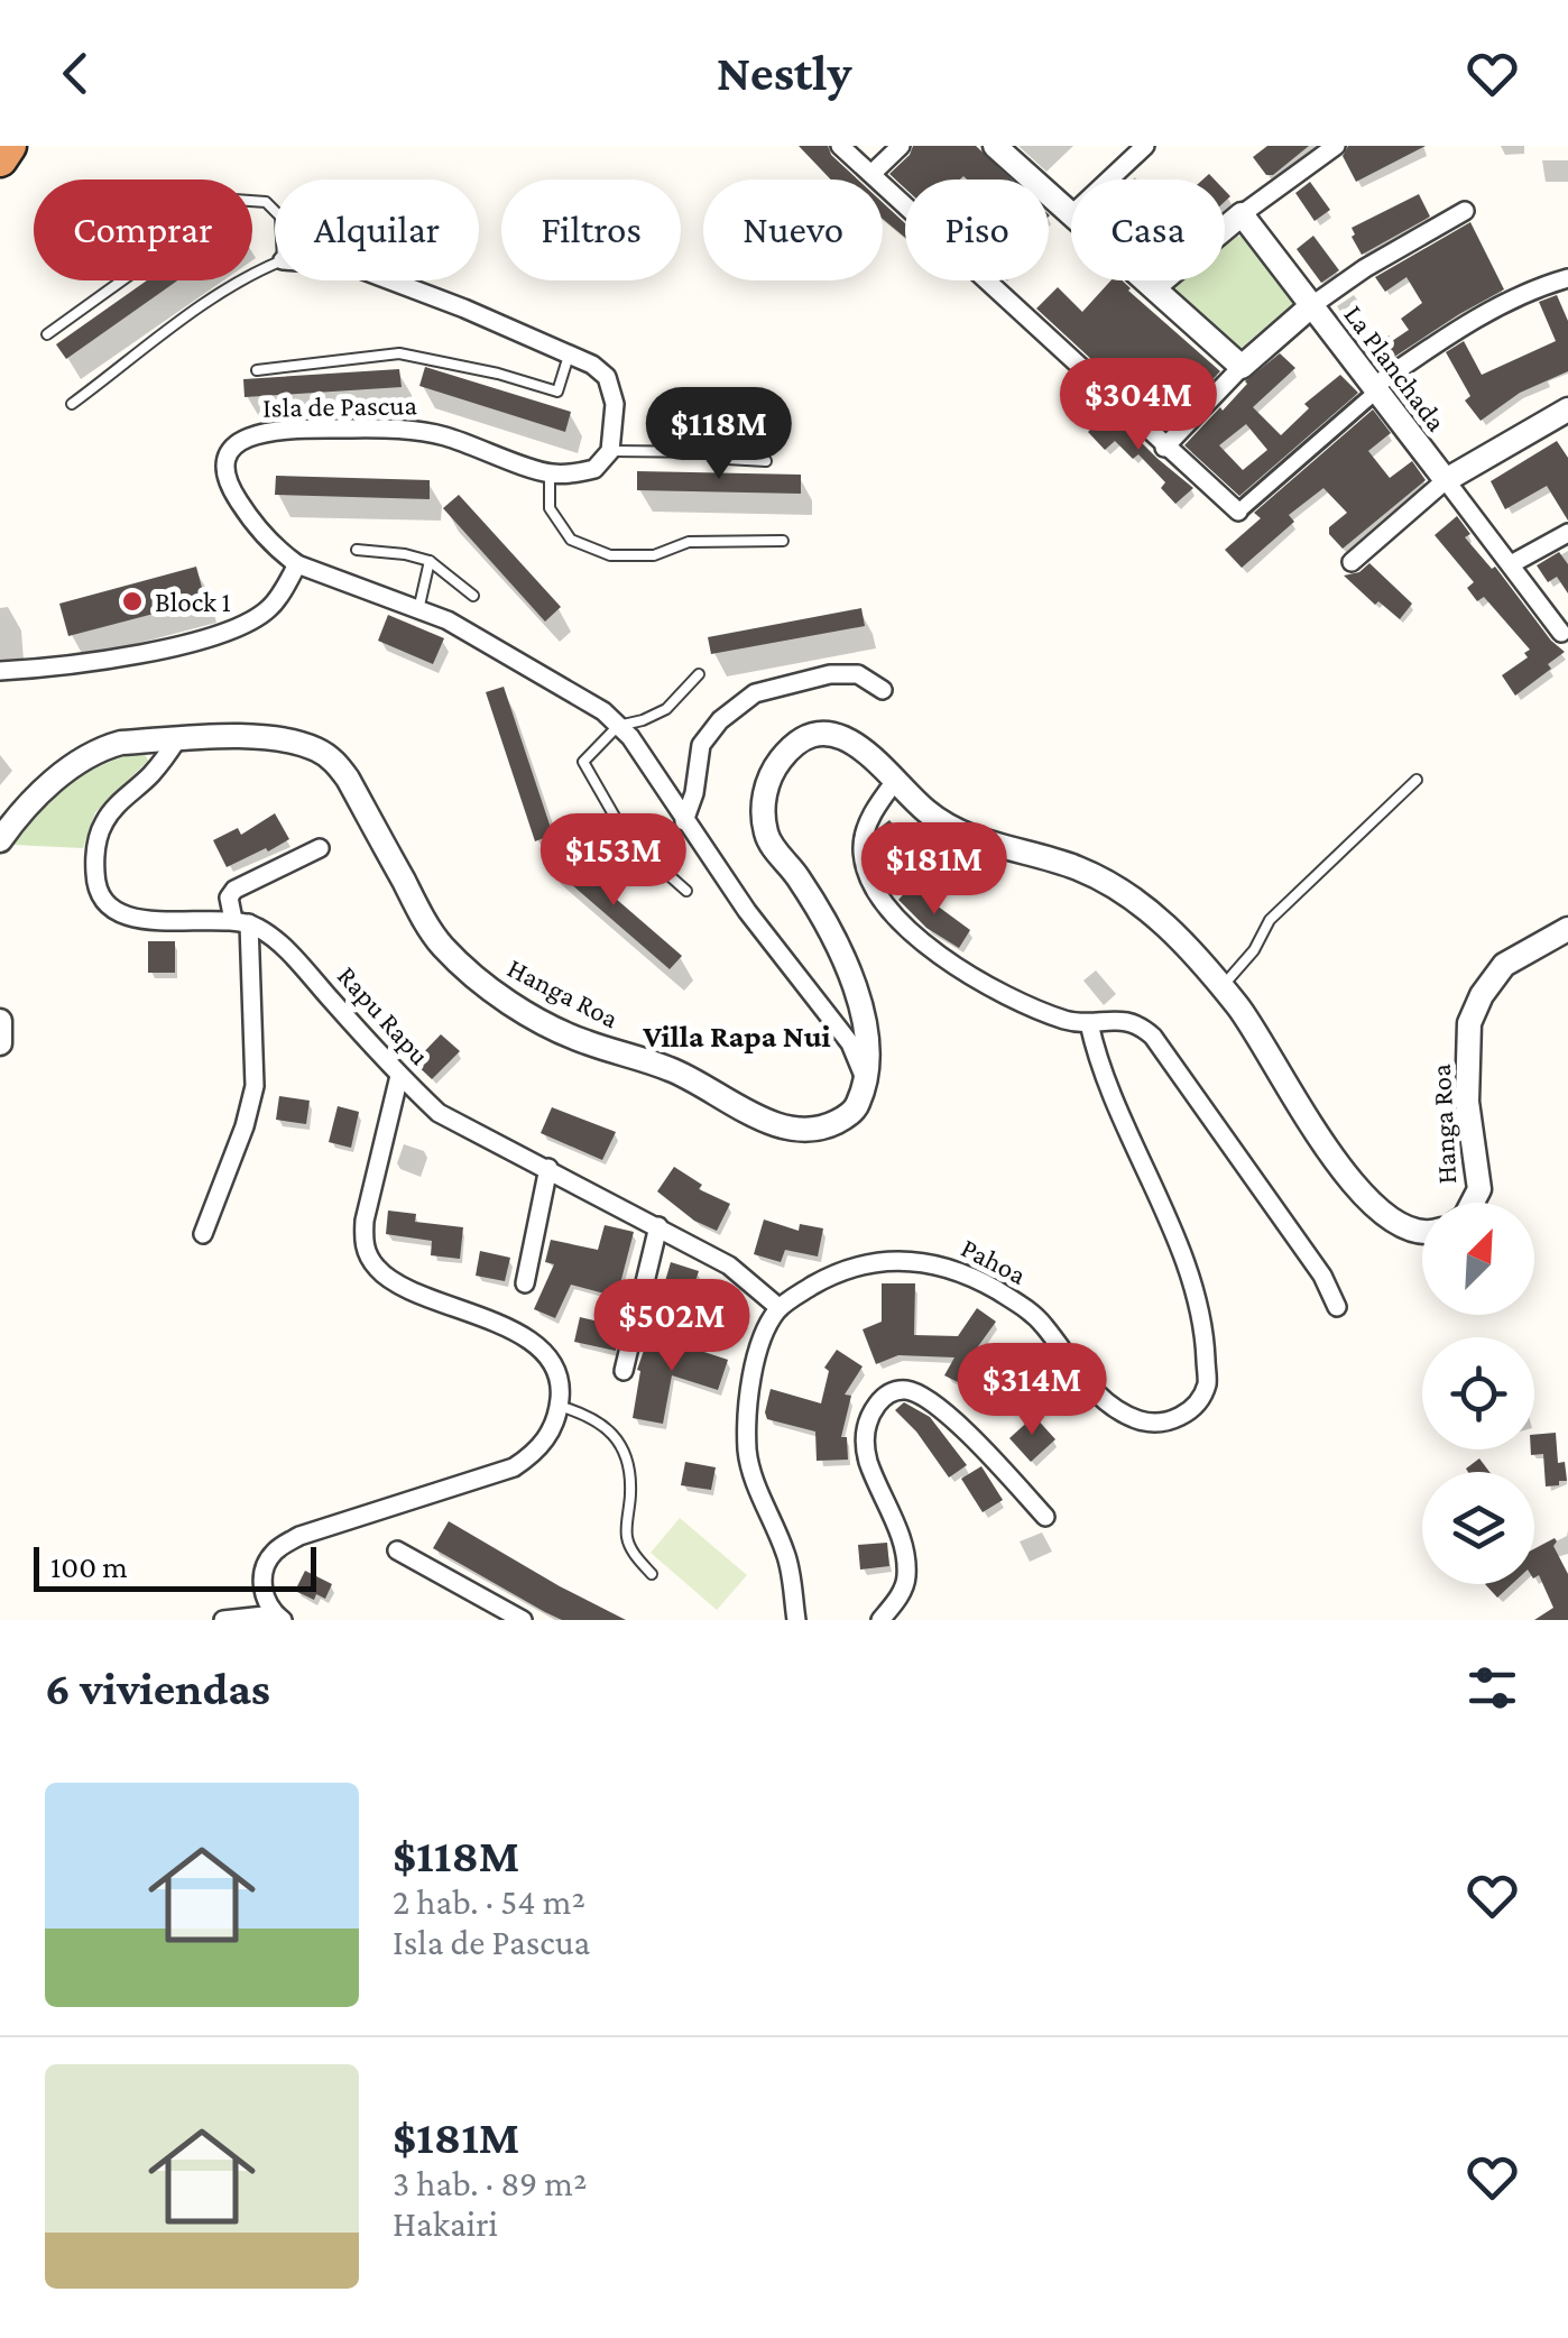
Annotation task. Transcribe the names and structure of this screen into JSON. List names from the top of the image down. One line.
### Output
{"streets":{"street":["La Planchada","Isla de Pascua","Hanga Roa","Rapu Rapu","Pahoa"]},"crossings":[["Isla de Pascua","Hanga Roa"],["Rapu Rapu","Pahoa"]],"districts":["Villa Rapa Nui"],"places":["Block 1"],"scale_bar":"100 m","north":"top right","page":{"header":"Nestly","chip":["Comprar","Alquilar","Filtros","Nuevo","Piso","Casa"],"price":["$304M","$118M","$153M","$181M","$502M","$314M"],"scale":"100 m","heading":"6 viviendas","list":[{"name":"$118M","note":"2 hab. · 54 m² · Isla de Pascua"},{"name":"$181M","note":"3 hab. · 89 m² · Hakairi"}]}}
